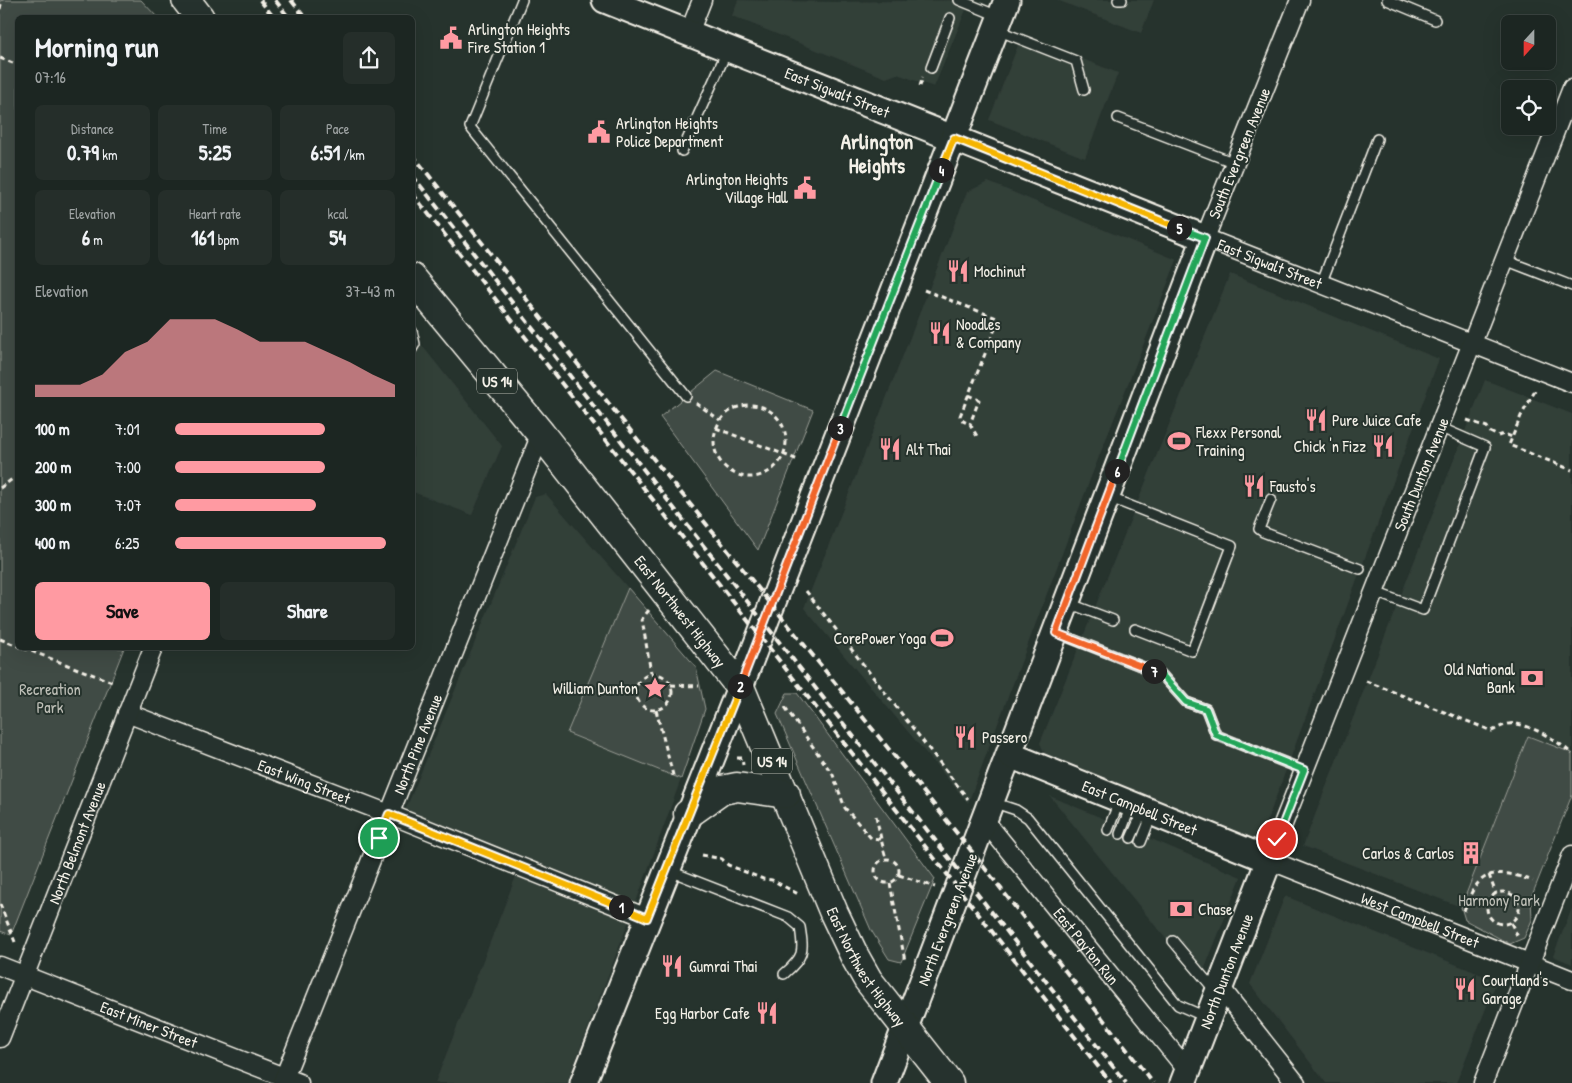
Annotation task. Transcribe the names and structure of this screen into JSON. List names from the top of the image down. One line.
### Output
{"streets":{"main road":["US 14","East Northwest Highway"],"street":["East Sigwalt Street","South Evergreen Avenue","South Dunton Avenue","North Pine Avenue","East Wing Street","East Campbell Street","North Belmont Avenue","North Evergreen Avenue","West Campbell Street","East Payton Run","North Dunton Avenue","East Miner Street"]},"crossings":[["East Sigwalt Street","South Evergreen Avenue"],["East Sigwalt Street","South Dunton Avenue"],["South Evergreen Avenue","East Campbell Street"],["South Evergreen Avenue","North Evergreen Avenue"],["South Dunton Avenue","East Campbell Street"],["South Dunton Avenue","West Campbell Street"],["South Dunton Avenue","North Dunton Avenue"],["East Northwest Highway","North Pine Avenue"],["East Northwest Highway","North Evergreen Avenue"],["North Pine Avenue","East Wing Street"],["North Pine Avenue","East Miner Street"],["East Wing Street","North Belmont Avenue"],["East Campbell Street","North Evergreen Avenue"],["East Campbell Street","West Campbell Street"],["East Campbell Street","North Dunton Avenue"],["North Belmont Avenue","East Miner Street"],["North Evergreen Avenue","East Payton Run"],["West Campbell Street","North Dunton Avenue"],["East Payton Run","North Dunton Avenue"]],"districts":["Arlington Heights"],"parks":["Recreation Park","Harmony Park"],"places":{"public building":["Arlington Heights Fire Station 1","Arlington Heights Police Department","Arlington Heights Village Hall"],"restaurant":["Mochinut","Noodles & Company","Pure Juice Cafe","Chick 'n Fizz","Alt Thai","Fausto's","Passero","Gumrai Thai","Courtland's Garage","Egg Harbor Cafe"],"sports":["Flexx Personal Training","CorePower Yoga"],"bank":["Old National Bank","Chase"],"place":["William Dunton"],"building":["Carlos & Carlos"]},"north":"bottom","page":{"heading":["Morning run","07:16"],"stats":[["Distance","0.79 km"],["Time","5:25"],["Pace","6:51 /km"],["Elevation","6 m"],["Heart rate","161 bpm"],["kcal","54"]],"pins":["4","5","3","6","7","2","1"],"chart":["Elevation","37–43 m"],"list":[{"name":"100 m","note":"7:01"},{"name":"200 m","note":"7:00"},{"name":"300 m","note":"7:07"},{"name":"400 m","note":"6:25"}],"buttons":["Save","Share"]}}
